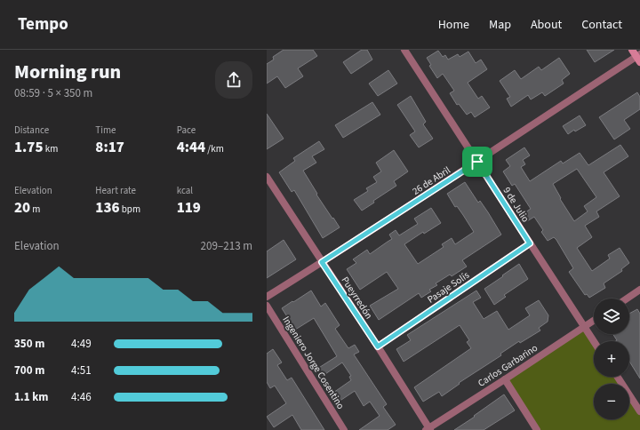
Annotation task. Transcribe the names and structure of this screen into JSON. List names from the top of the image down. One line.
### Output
{"streets":{"street":["26 de Abril","9 de Julio","Pasaje Solís","Pueyrredón","Ingeniero Jorge Cosentino","Carlos Garbarino"]},"crossings":[["26 de Abril","9 de Julio"],["26 de Abril","Pueyrredón"],["9 de Julio","Pasaje Solís"],["9 de Julio","Carlos Garbarino"],["Pasaje Solís","Pueyrredón"],["Pueyrredón","Carlos Garbarino"]],"page":{"header":"Tempo","nav":["Home","Map","About","Contact"],"heading":["Morning run","08:59 · 5 × 350 m"],"stats":[["Distance","1.75 km"],["Time","8:17"],["Pace","4:44 /km"],["Elevation","20 m"],["Heart rate","136 bpm"],["kcal","119"]],"chart":["Elevation","209–213 m"],"map_buttons":["+","−"],"list":[{"name":"350 m","note":"4:49"},{"name":"700 m","note":"4:51"},{"name":"1.1 km","note":"4:46"}]}}
